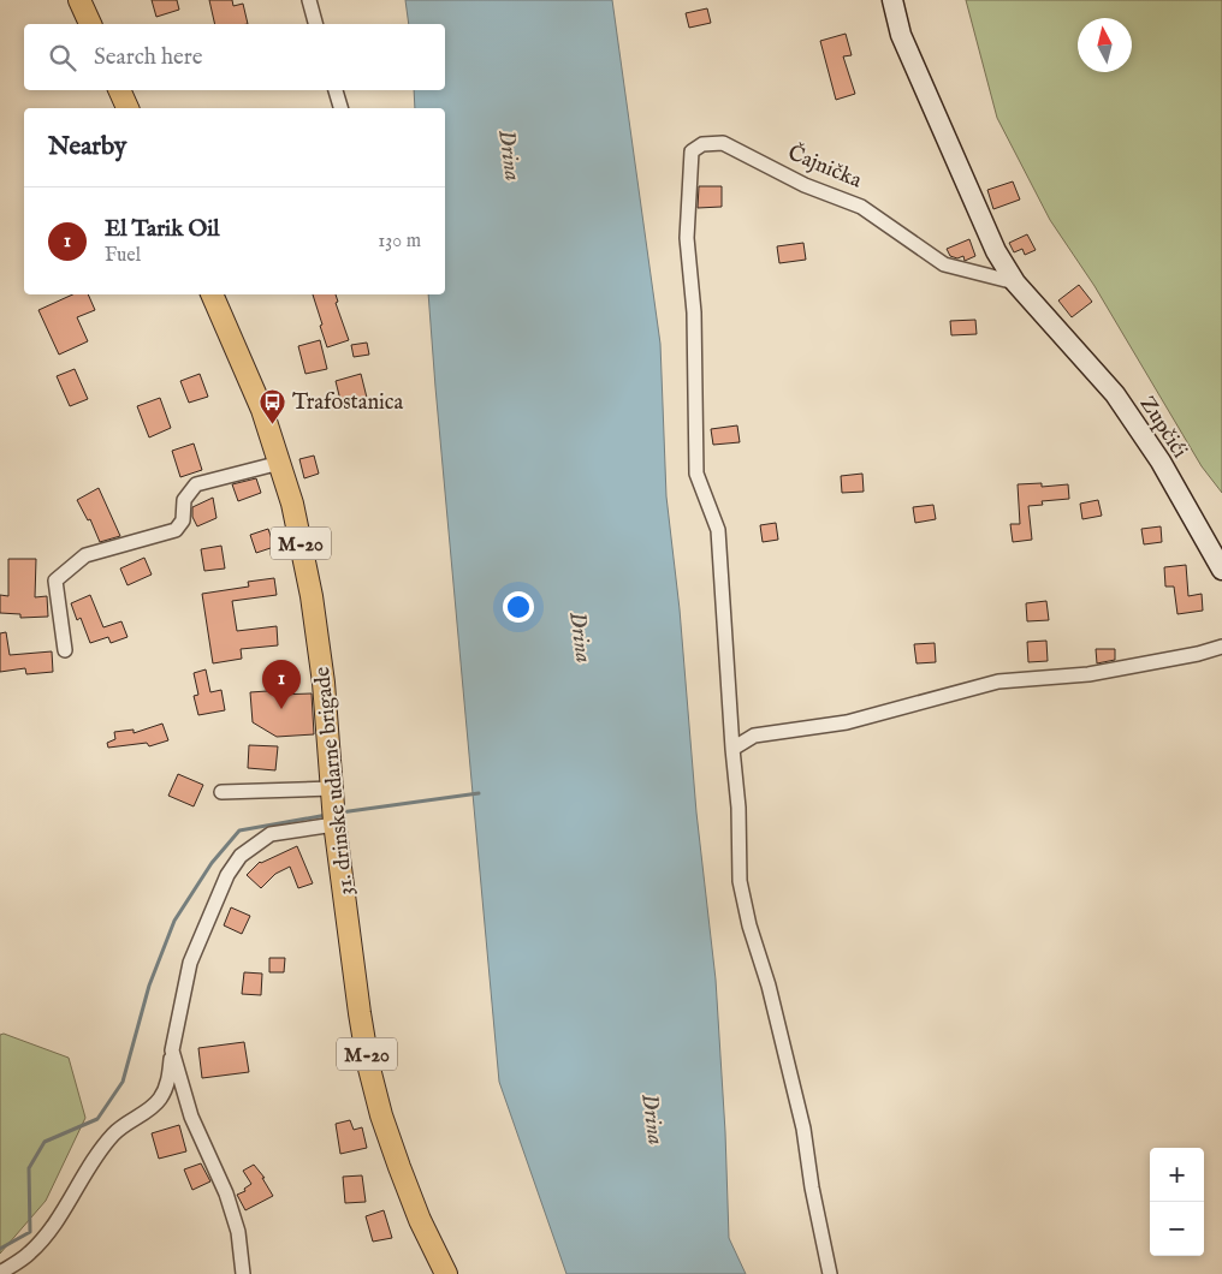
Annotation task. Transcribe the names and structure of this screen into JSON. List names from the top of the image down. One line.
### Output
{"streets":{"main road":["Zupčići","M-20","31. drinske udarne brigade"],"street":["Čajnička"]},"crossings":[["Čajnička","Zupčići"]],"water":["Drina"],"places":{"bus stop":["Trafostanica"]},"north":"top","page":{"search":"Search here","heading":"Nearby","list":[{"mark":"1","name":"El Tarik Oil","note":"Fuel","value":"130 m"}],"pins":"1","map_buttons":["+","−"]}}
